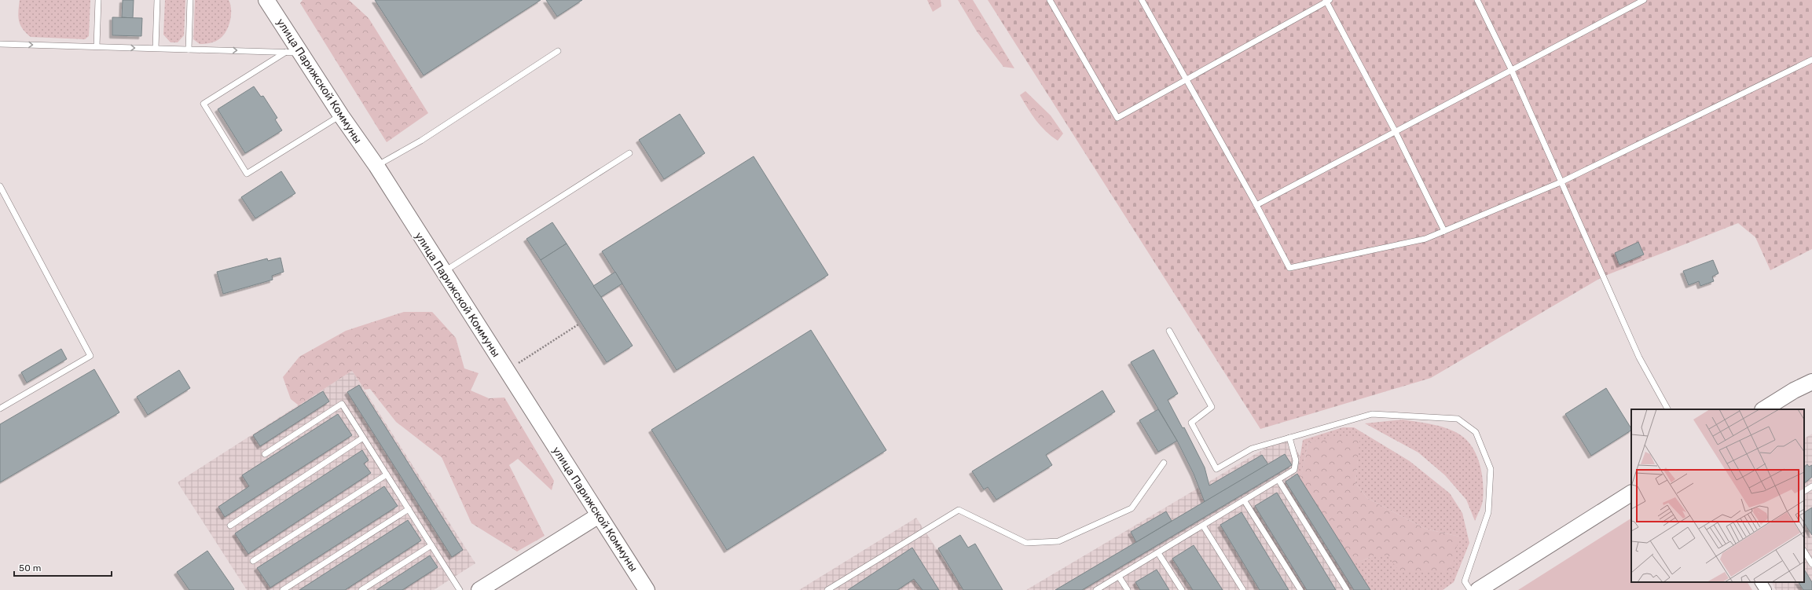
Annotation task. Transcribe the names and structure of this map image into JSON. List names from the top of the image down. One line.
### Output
{"streets":{"main road":["улица Парижской Коммуны"]},"scale_bar":"50 m"}
